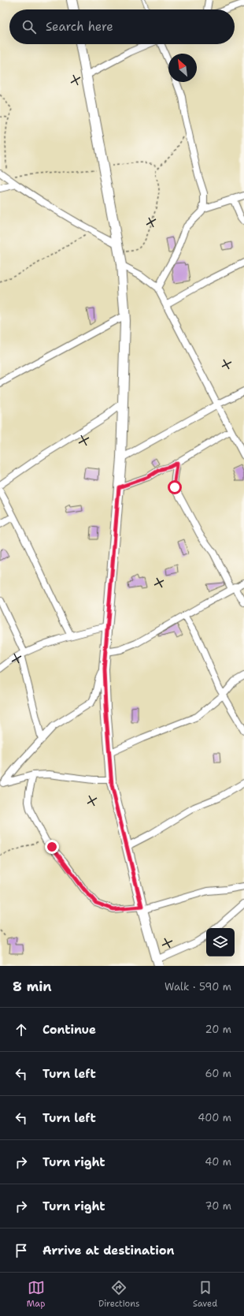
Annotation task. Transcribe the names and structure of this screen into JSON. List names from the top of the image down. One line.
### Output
{"north":"top left","page":{"search":"Search here","heading":["8 min","Walk · 590 m"],"list":[["Continue","20 m"],["Turn left","60 m"],["Turn left","400 m"],["Turn right","40 m"],["Turn right","70 m"],"Arrive at destination"],"nav":["Map","Directions","Saved"]}}
